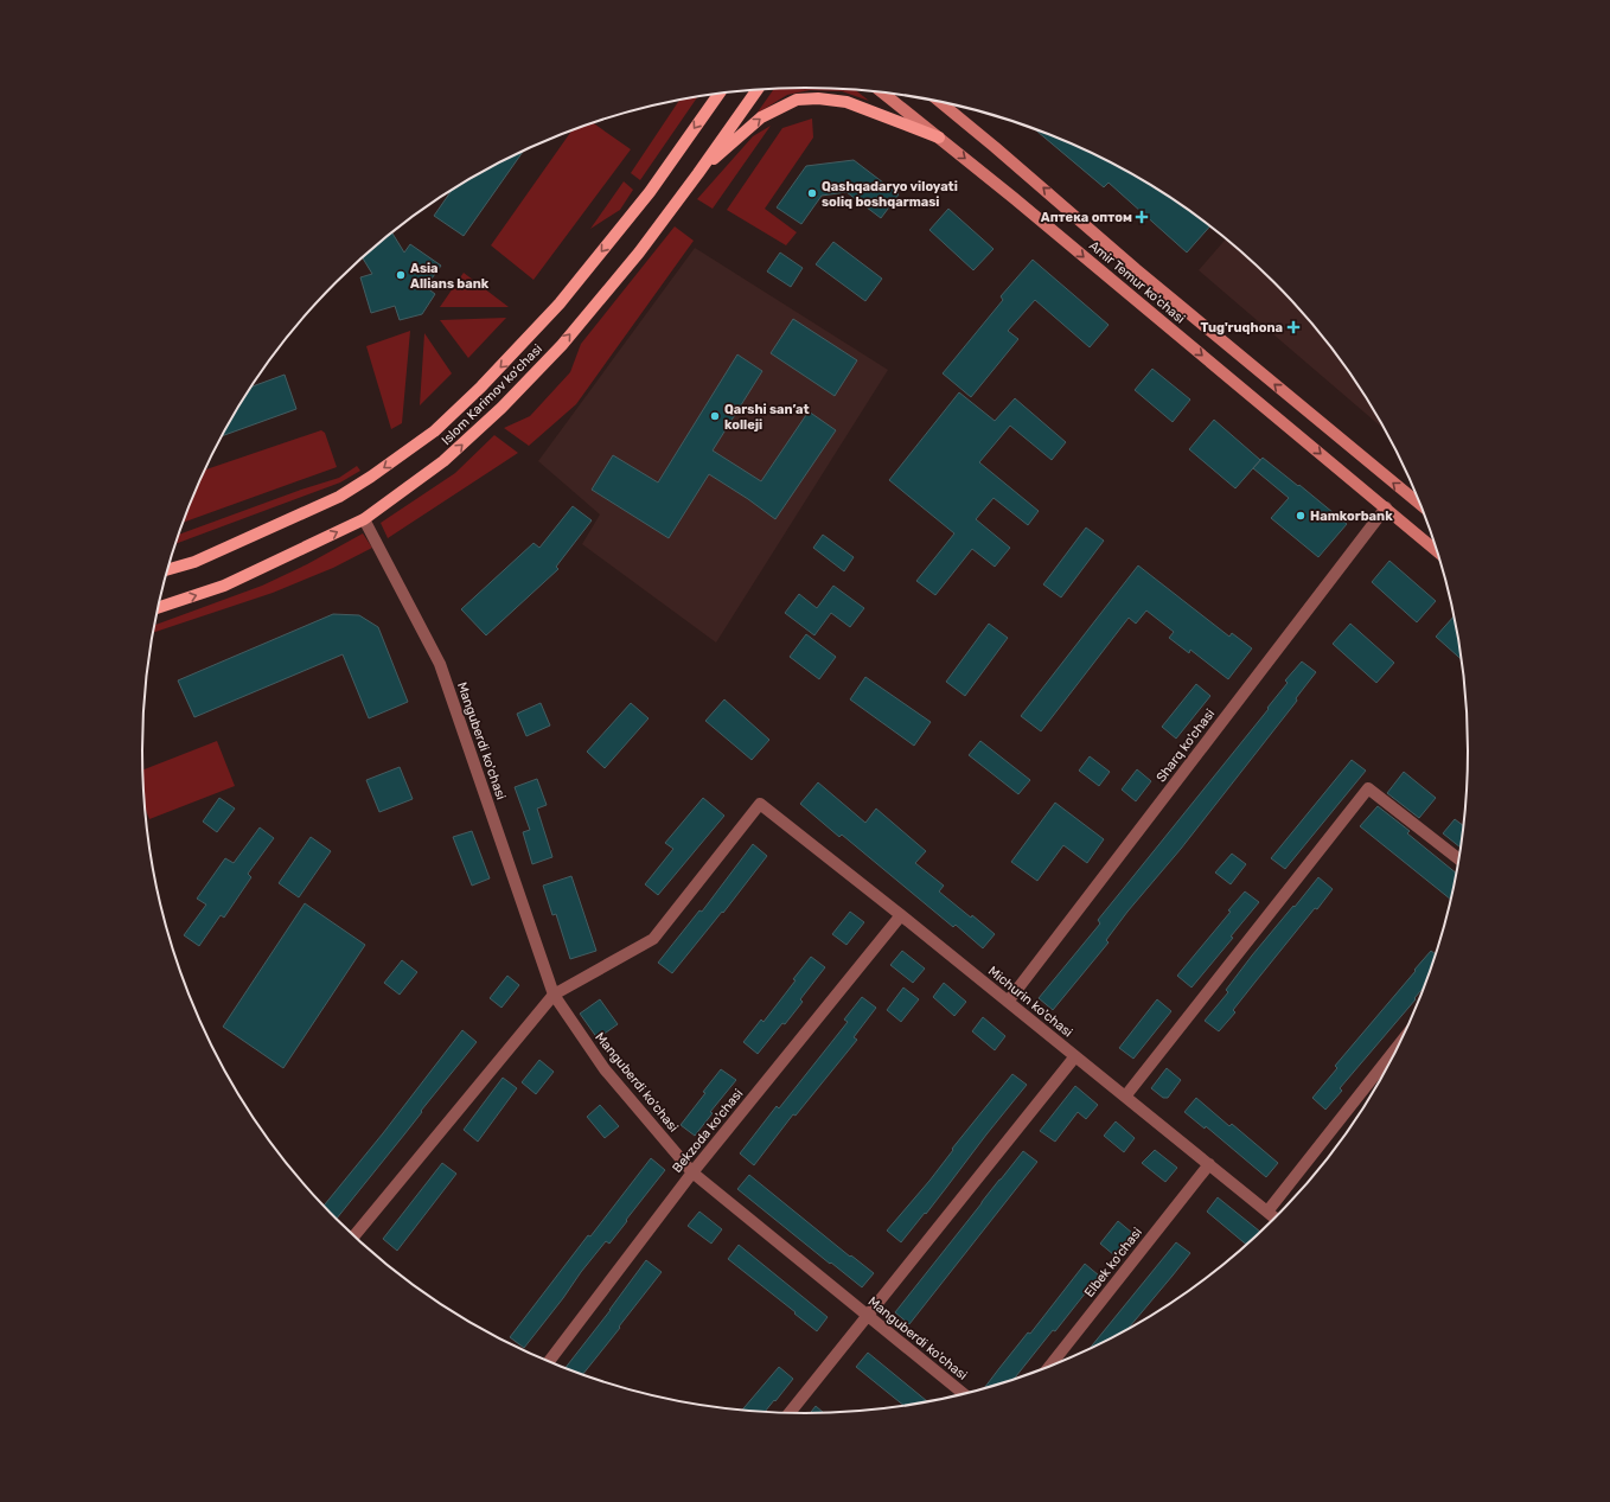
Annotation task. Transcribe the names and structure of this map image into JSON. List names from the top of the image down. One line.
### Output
{"streets":{"main road":["Amir Temur ko'chasi","Islom Karimov ko‘chasi"],"street":["Manguberdi ko'chasi","Sharq ko'chasi","Michurin ko'chasi","Bekzoda ko'chasi","Elbek ko'chasi"]},"crossings":[["Amir Temur ko'chasi","Sharq ko'chasi"],["Islom Karimov ko‘chasi","Manguberdi ko'chasi"],["Manguberdi ko'chasi","Michurin ko'chasi"],["Manguberdi ko'chasi","Bekzoda ko'chasi"],["Sharq ko'chasi","Michurin ko'chasi"],["Michurin ko'chasi","Bekzoda ko'chasi"],["Michurin ko'chasi","Elbek ko'chasi"]],"places":{"other":["Qashqadaryo viloyati soliq boshqarmasi","Asia Allians bank","Qarshi san’at kolleji","Hamkorbank"],"health":["Аптека оптом","Tug'ruqhona"]}}
